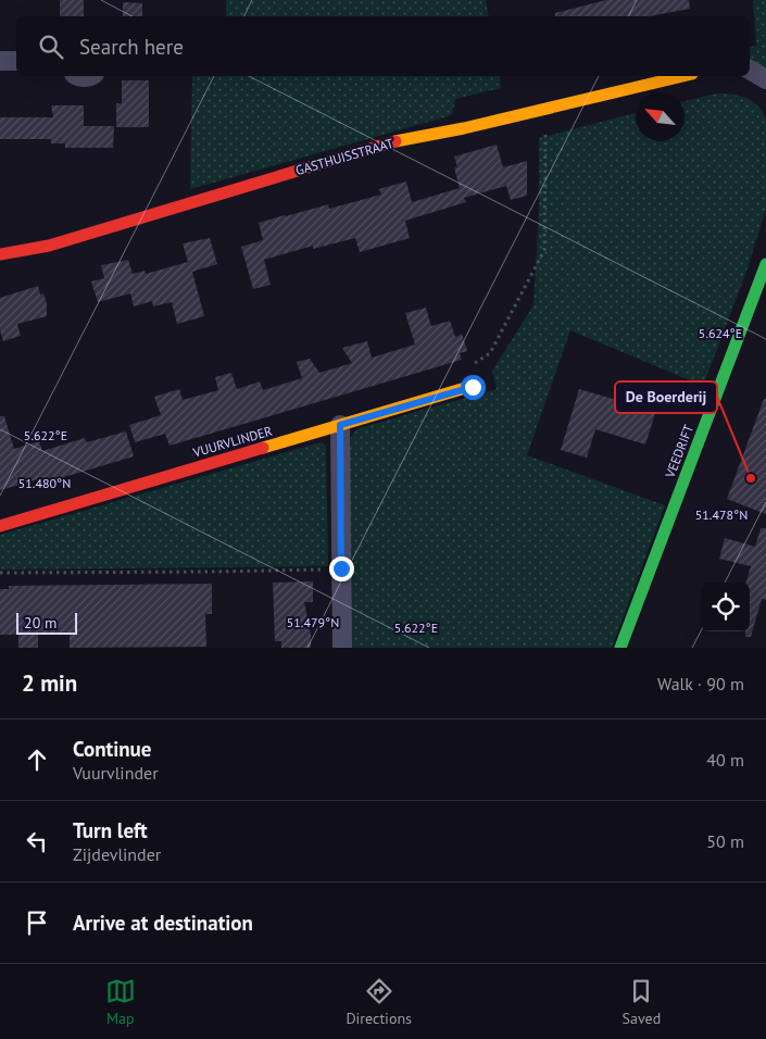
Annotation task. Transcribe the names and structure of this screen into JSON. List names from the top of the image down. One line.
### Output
{"streets":{"street":["GASTHUISSTRAAT","VUURVLINDER","VEEDRIFT"]},"places":["De Boerderij"],"scale_bar":"20 m","north":"top left","page":{"search":"Search here","scale":"20 m","heading":["2 min","Walk · 90 m"],"list":[["Continue","Vuurvlinder","40 m"],["Turn left","Zijdevlinder","50 m"],"Arrive at destination"],"nav":["Map","Directions","Saved"]},"coordinates":["5.624°E","5.622°E","51.480°N","51.478°N","51.479°N"]}
